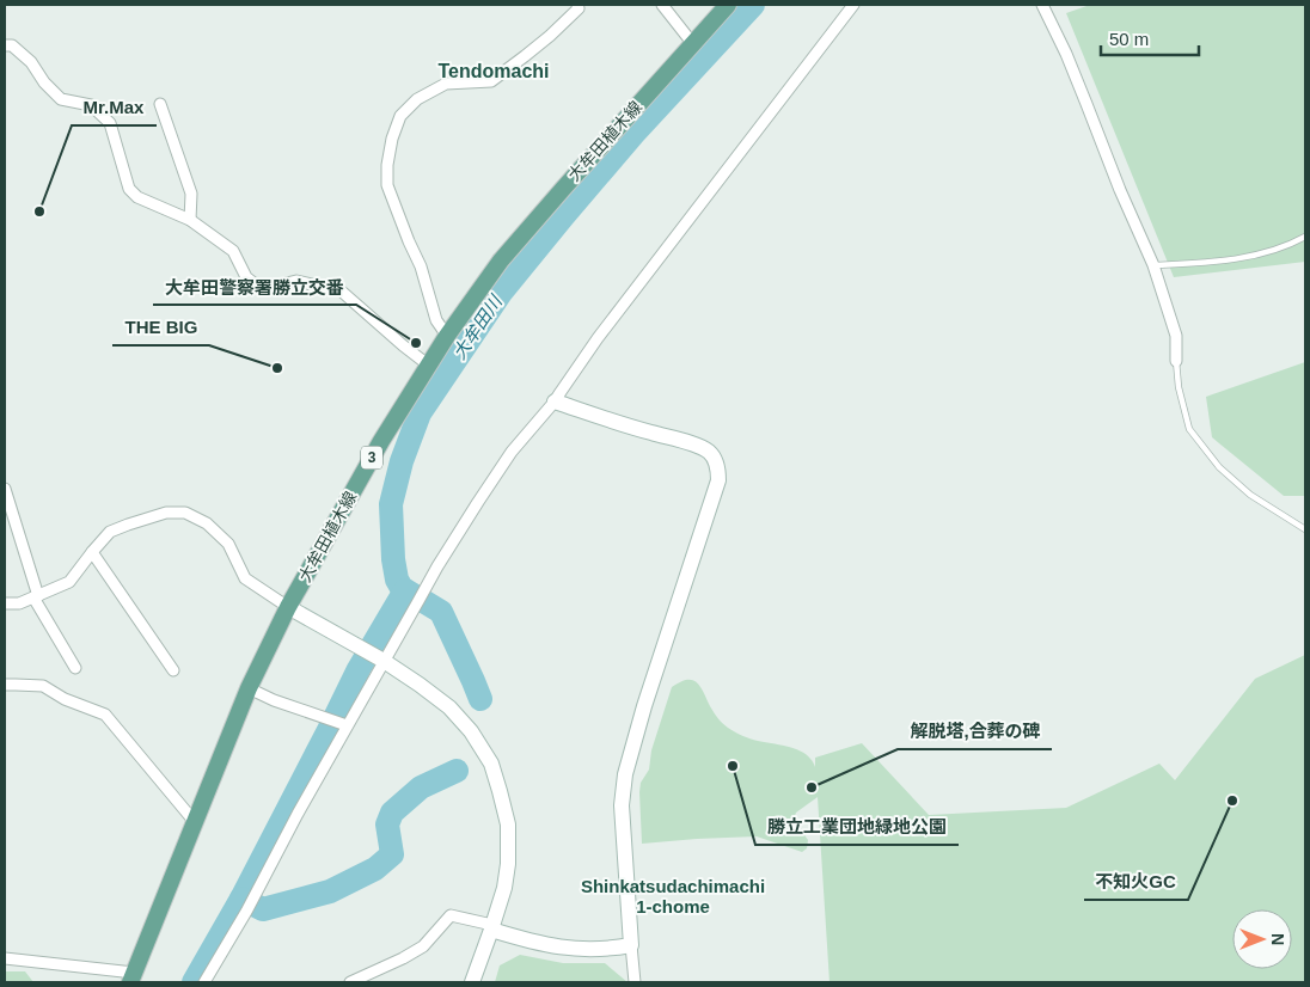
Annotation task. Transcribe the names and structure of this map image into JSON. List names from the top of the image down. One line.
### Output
{"streets":{"main road":["大牟田植木線","3"]},"districts":["Tendomachi","Shinkatsudachimachi 1-chome"],"water":["大牟田川"],"places":["Mr.Max","大牟田警察署勝立交番","THE BIG","勝立工業団地緑地公園","解脱塔,合葬の碑","不知火GC"],"scale_bar":"50 m","north":"right"}
